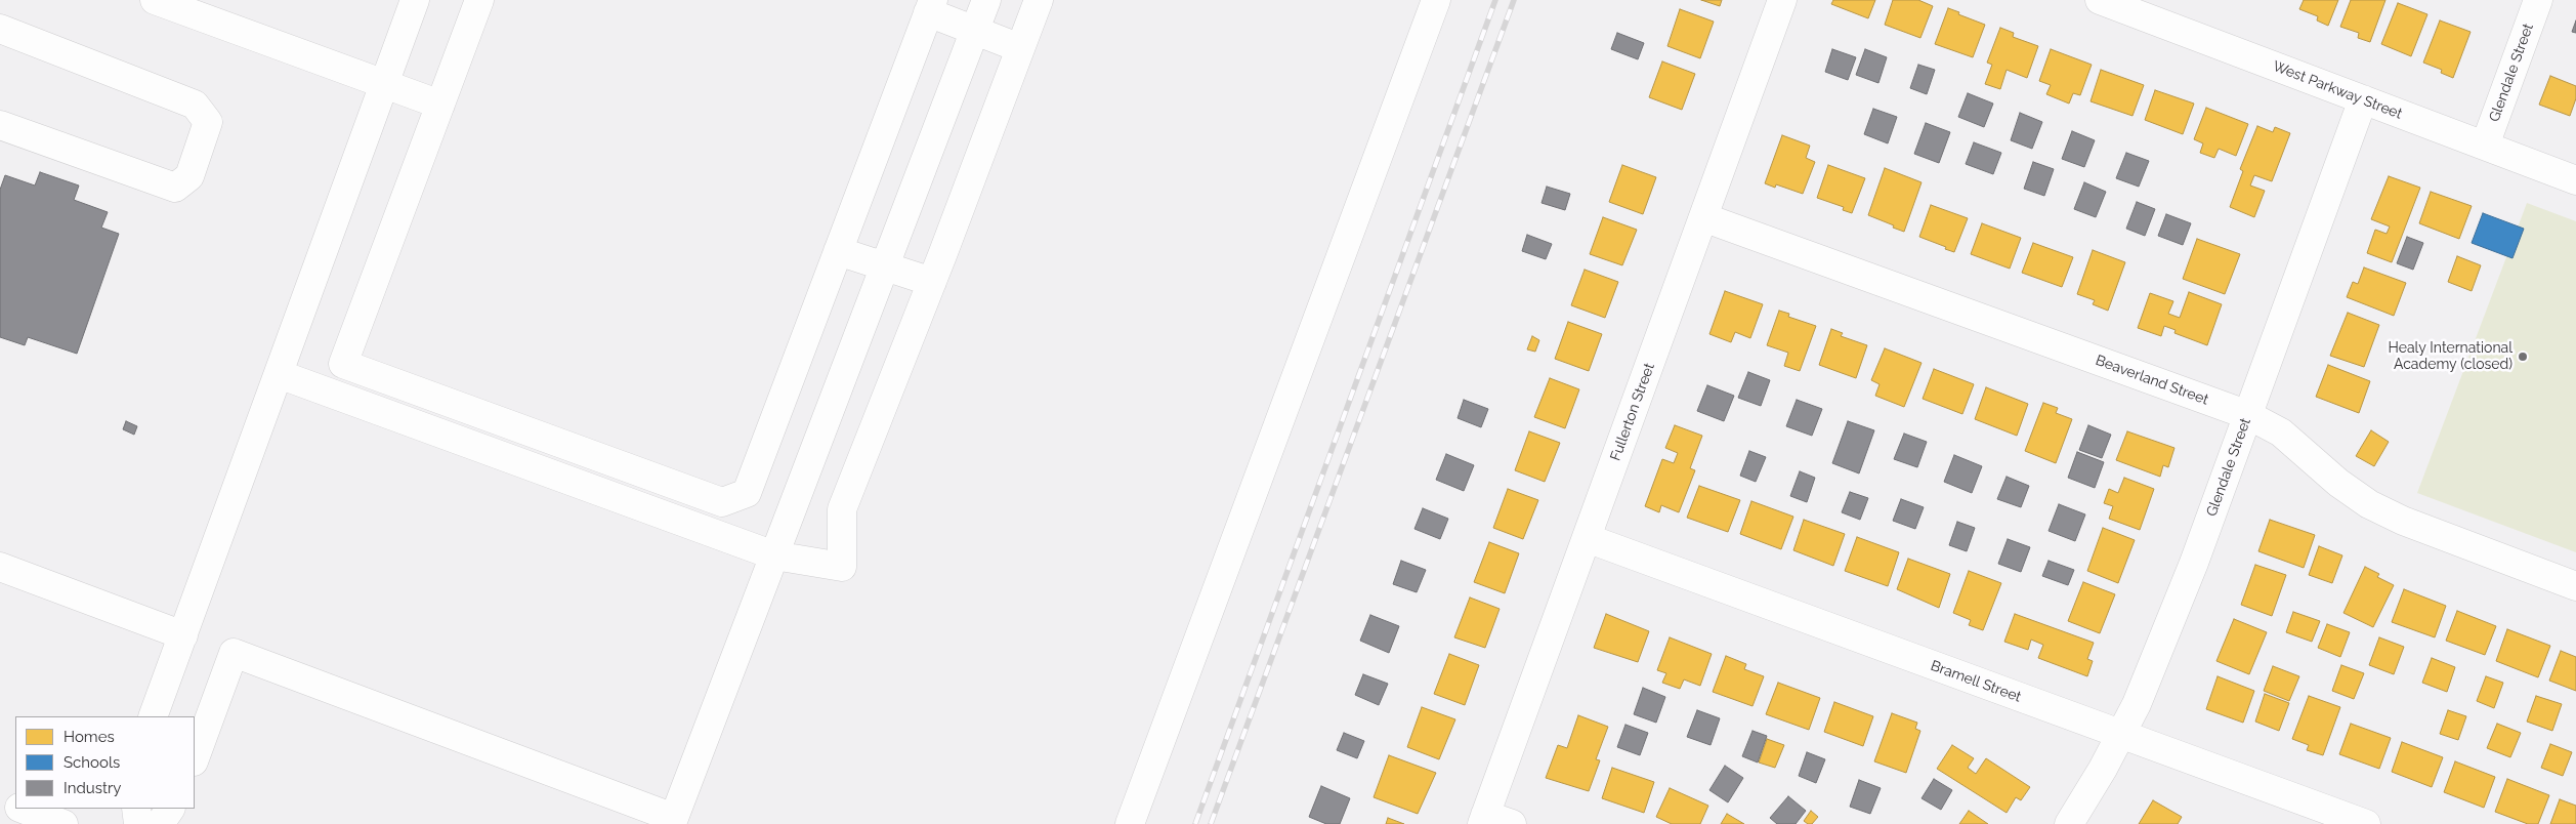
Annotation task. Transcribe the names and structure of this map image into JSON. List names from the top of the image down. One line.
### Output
{"streets":{"street":["Glendale Street","West Parkway Street","Beaverland Street","Fullerton Street","Bramell Street"]},"crossings":[["Glendale Street","West Parkway Street"],["Glendale Street","Beaverland Street"],["Glendale Street","Bramell Street"],["Beaverland Street","Fullerton Street"],["Fullerton Street","Bramell Street"]],"places":["Healy International Academy (closed)"],"legend":["Homes","Schools","Industry"]}
